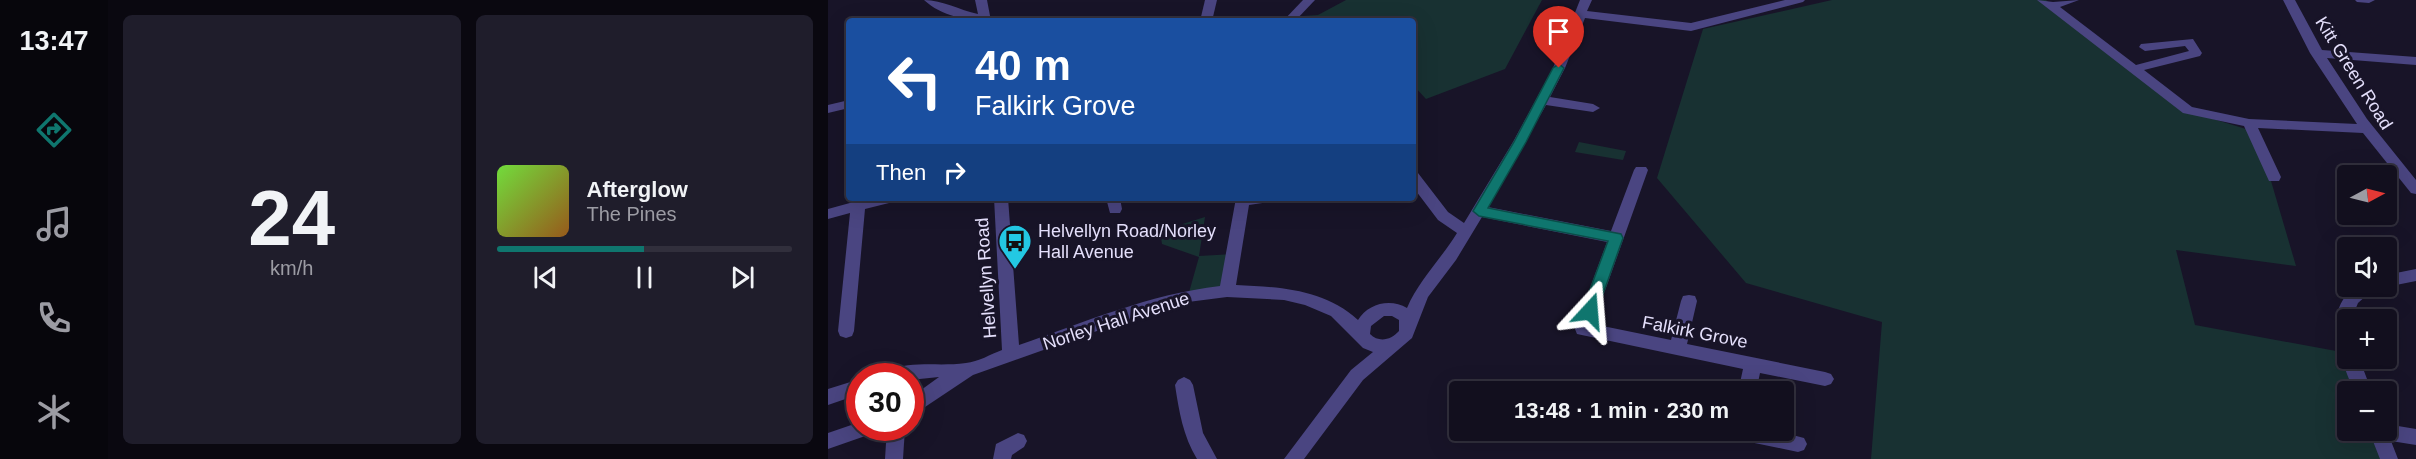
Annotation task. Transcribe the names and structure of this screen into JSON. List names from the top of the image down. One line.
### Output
{"streets":{"street":["Kitt Green Road","Helvellyn Road","Norley Hall Avenue","Falkirk Grove"]},"crossings":[["Helvellyn Road","Norley Hall Avenue"]],"places":{"bus stop":["Helvellyn Road/Norley Hall Avenue"]},"north":"right","page":{"tabs":"13:47","tile":["24","km/h"],"turn":["40 m","Falkirk Grove"],"then":"Then","song":["Afterglow","The Pines"],"map_buttons":["+","−"],"limit":"30","trip":"13:48 · 1 min · 230 m"}}
